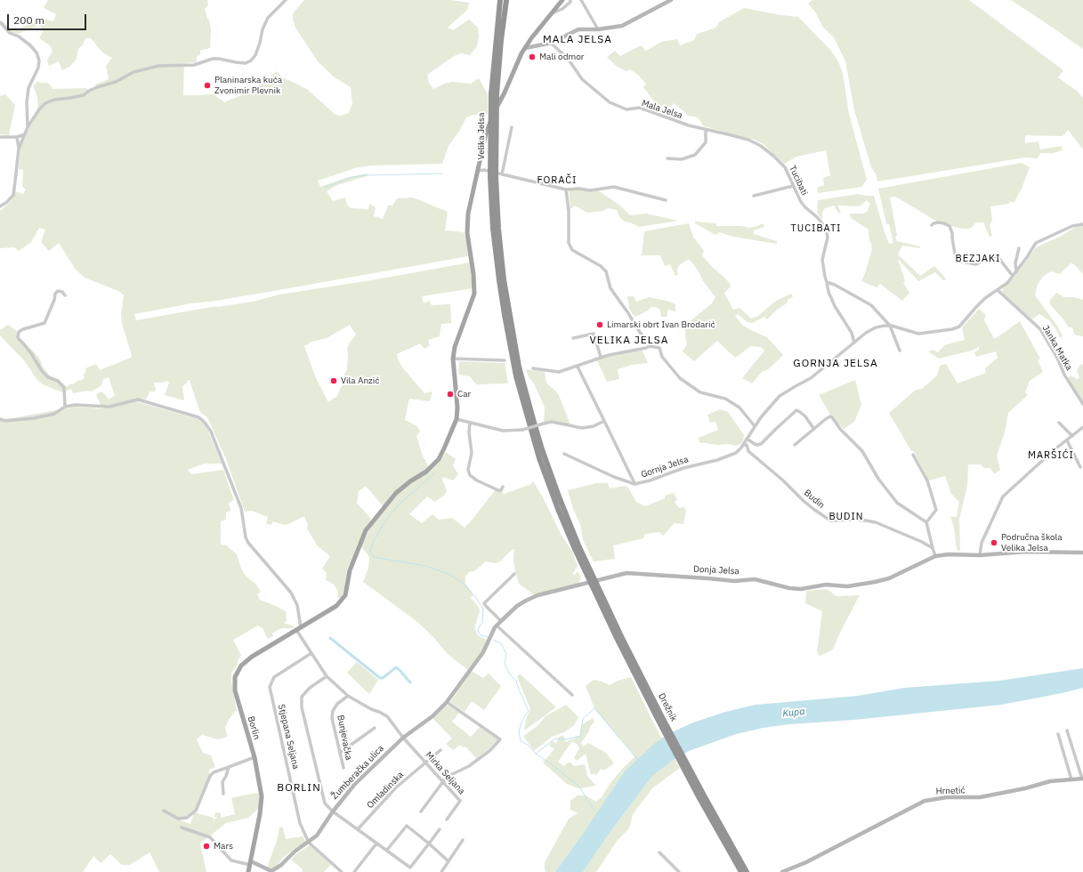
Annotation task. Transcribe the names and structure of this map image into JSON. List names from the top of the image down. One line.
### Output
{"streets":{"highway":["Velika Jelsa","Drežnik"],"main road":["Donja Jelsa","Borlin","Žumberačka ulica","Hrnetić"],"street":["Mala Jelsa","Tucibati","Janka Matka","Gornja Jelsa","Budin","Stjepana Seljana","Bunjevačka","Mirka Seljana","Omladinska"]},"crossings":[["Mala Jelsa","Tucibati"],["Velika Jelsa","Drežnik"],["Tucibati","Gornja Jelsa"],["Janka Matka","Gornja Jelsa"],["Gornja Jelsa","Budin"],["Donja Jelsa","Žumberačka ulica"],["Borlin","Žumberačka ulica"],["Borlin","Mirka Seljana"],["Stjepana Seljana","Žumberačka ulica"],["Stjepana Seljana","Mirka Seljana"],["Bunjevačka","Mirka Seljana"],["Žumberačka ulica","Mirka Seljana"],["Mirka Seljana","Omladinska"]],"districts":["MALA JELSA","FORAČI","TUCIBATI","BEZJAKI","VELIKA JELSA","GORNJA JELSA","MARŠIĆI","BUDIN","BORLIN"],"water":["Kupa"],"places":["Mali odmor","Planinarska kuća Zvonimir Plevnik","Limarski obrt Ivan Brodarić","Vila Anzić","Car","Područna škola Velika Jelsa","Mars"],"scale_bar":"200 m"}
